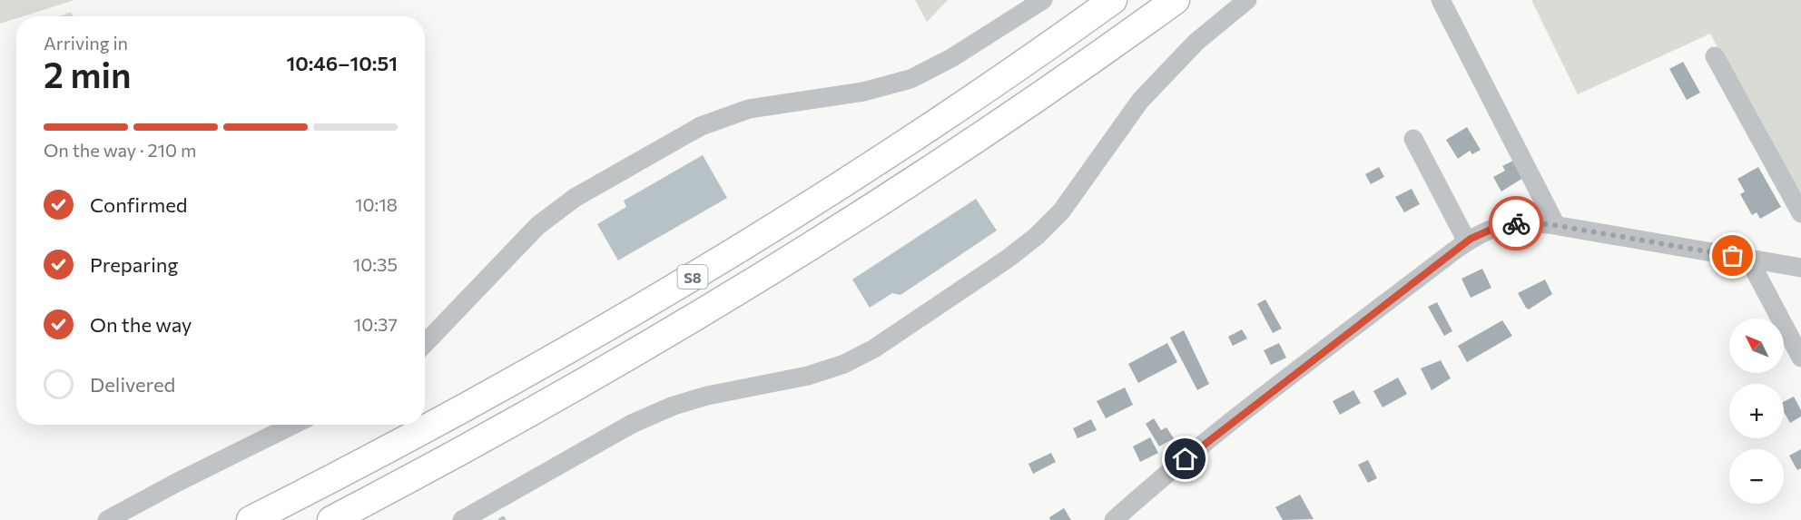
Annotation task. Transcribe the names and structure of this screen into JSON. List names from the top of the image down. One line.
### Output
{"streets":{"highway":["S8"]},"north":"top left","page":{"heading":["2 min","Arriving in","10:46–10:51"],"bar":"On the way · 210 m","list":[["Confirmed","10:18"],["Preparing","10:35"],["On the way","10:37"],"Delivered"],"map_buttons":["+","−"]}}
